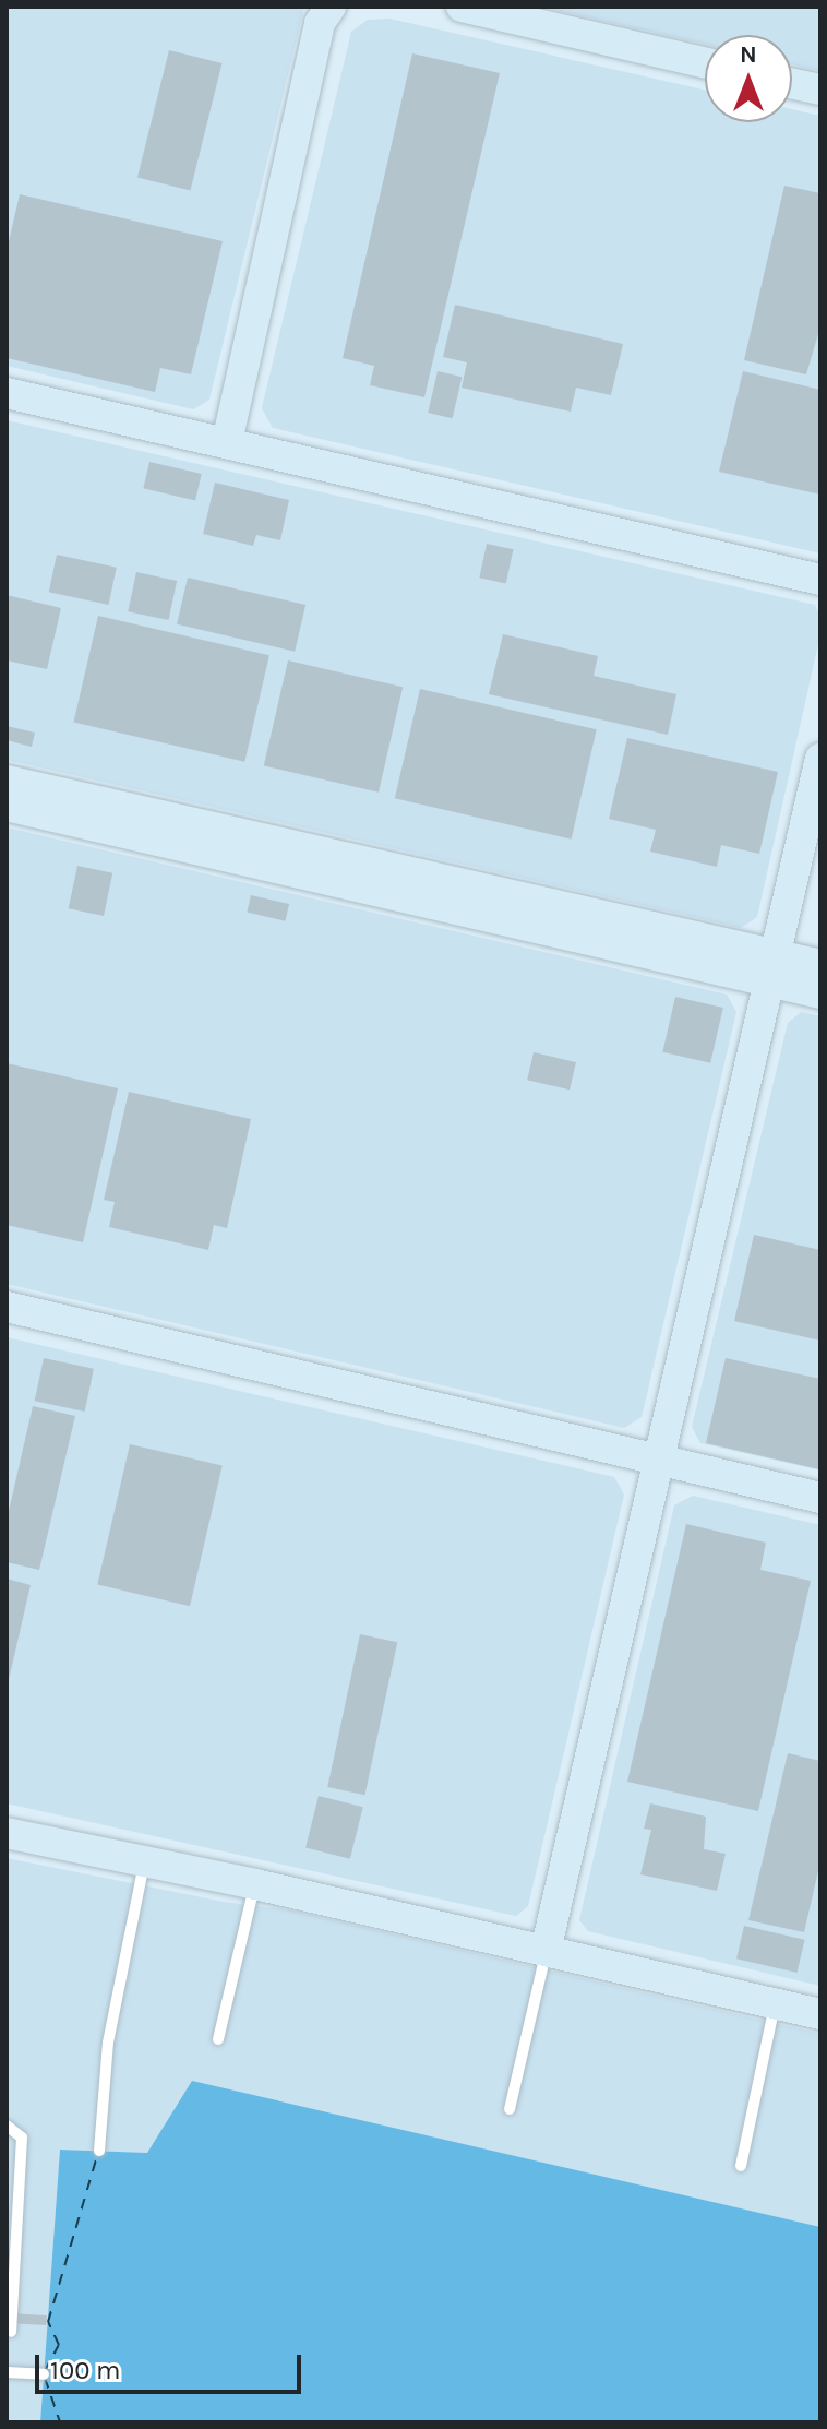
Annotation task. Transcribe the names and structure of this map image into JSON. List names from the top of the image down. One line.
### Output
{"scale_bar":"100 m","north":"top"}
